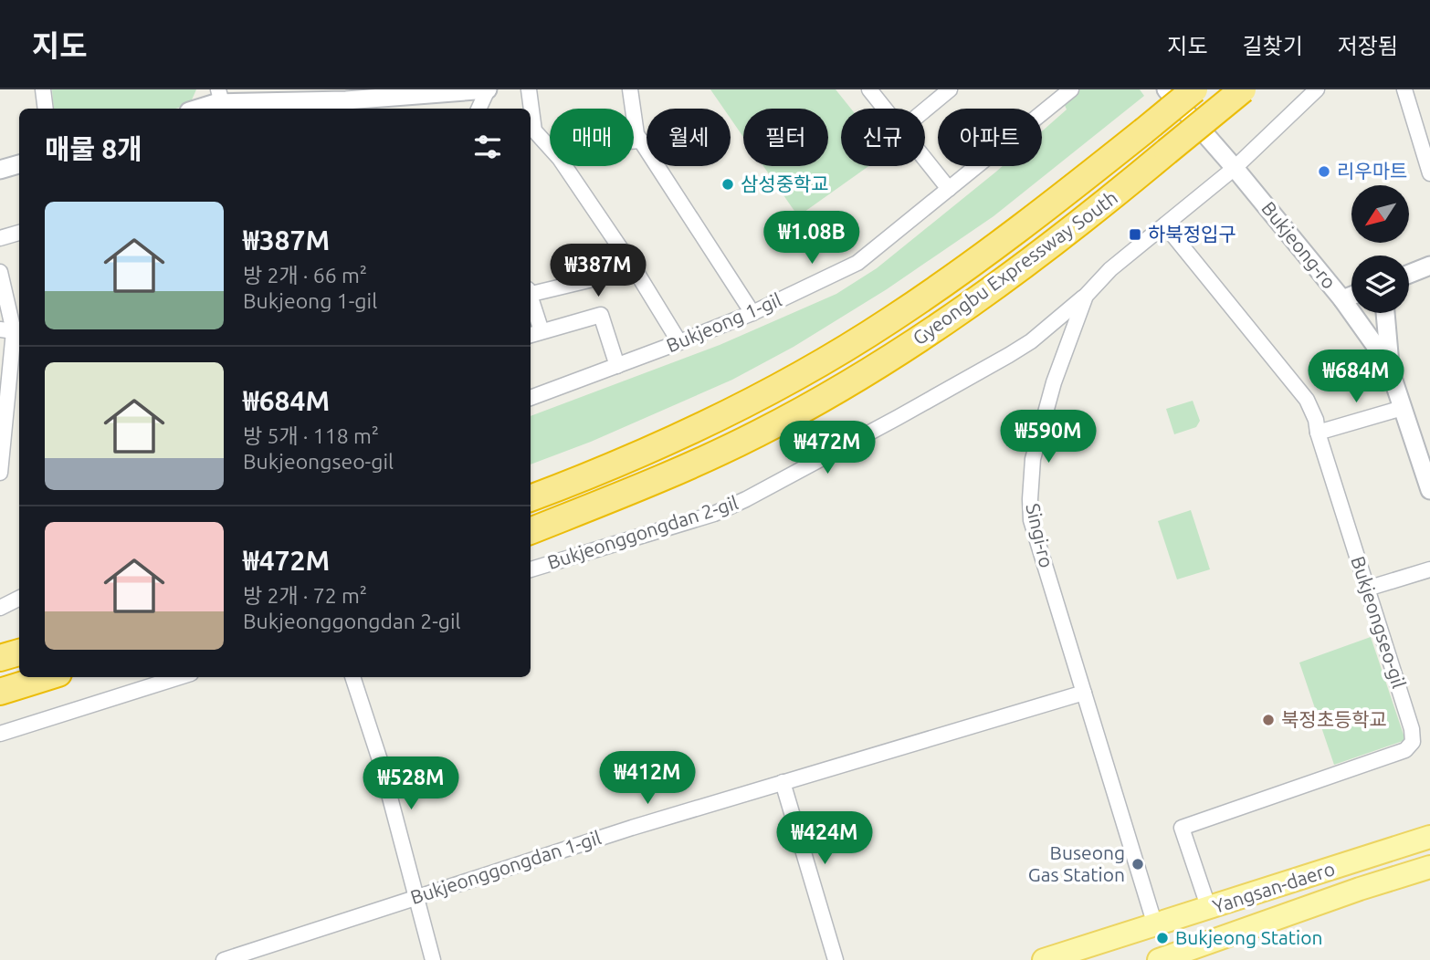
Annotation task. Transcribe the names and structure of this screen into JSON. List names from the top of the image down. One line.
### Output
{"streets":{"highway":["Gyeongbu Expressway South"],"main road":["Yangsan-daero"],"street":["Bukjeong-ro","Bukjeong 1-gil","Bukjeonggongdan 2-gil","Singi-ro","Bukjeongseo-gil","Bukjeonggongdan 1-gil"]},"crossings":[["Bukjeong-ro","Singi-ro"],["Bukjeonggongdan 2-gil","Singi-ro"],["Singi-ro","Bukjeongseo-gil"],["Singi-ro","Bukjeonggongdan 1-gil"],["Singi-ro","Yangsan-daero"],["Bukjeongseo-gil","Yangsan-daero"]],"places":{"other":["리우마트","삼성중학교","북정초등학교","Buseong Gas Station","Bukjeong Station"],"transit":["하북정입구"]},"north":"bottom left","page":{"header":"지도","nav":["지도","길찾기","저장됨"],"chip":["매매","월세","필터","신규","아파트"],"heading":"매물 8개","list":[{"name":"₩387M","note":"방 2개 · 66 m² · Bukjeong 1-gil"},{"name":"₩684M","note":"방 5개 · 118 m² · Bukjeongseo-gil"},{"name":"₩472M","note":"방 2개 · 72 m² · Bukjeonggongdan 2-gil"}],"price":["₩1.08B","₩387M","₩684M","₩590M","₩472M","₩412M","₩528M","₩424M"]}}
